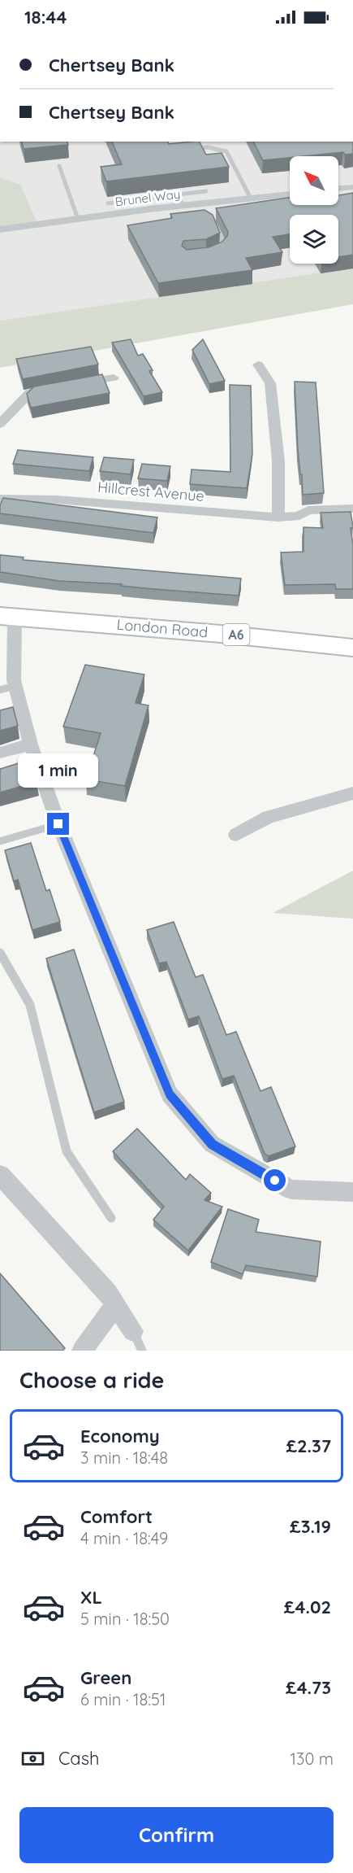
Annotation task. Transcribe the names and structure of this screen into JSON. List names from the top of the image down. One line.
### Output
{"streets":{"main road":["London Road","A6"],"street":["Brunel Way","Hillcrest Avenue"]},"north":"top left","page":{"status":"18:44","banner":["Chertsey Bank","Chertsey Bank"],"bubble":"1 min","heading":"Choose a ride","list":[{"name":"Economy","note":"3 min · 18:48","value":"£2.37"},{"name":"Comfort","note":"4 min · 18:49","value":"£3.19"},{"name":"XL","note":"5 min · 18:50","value":"£4.02"},{"name":"Green","note":"6 min · 18:51","value":"£4.73"}],"pay":["Cash","130 m"],"buttons":"Confirm"}}
